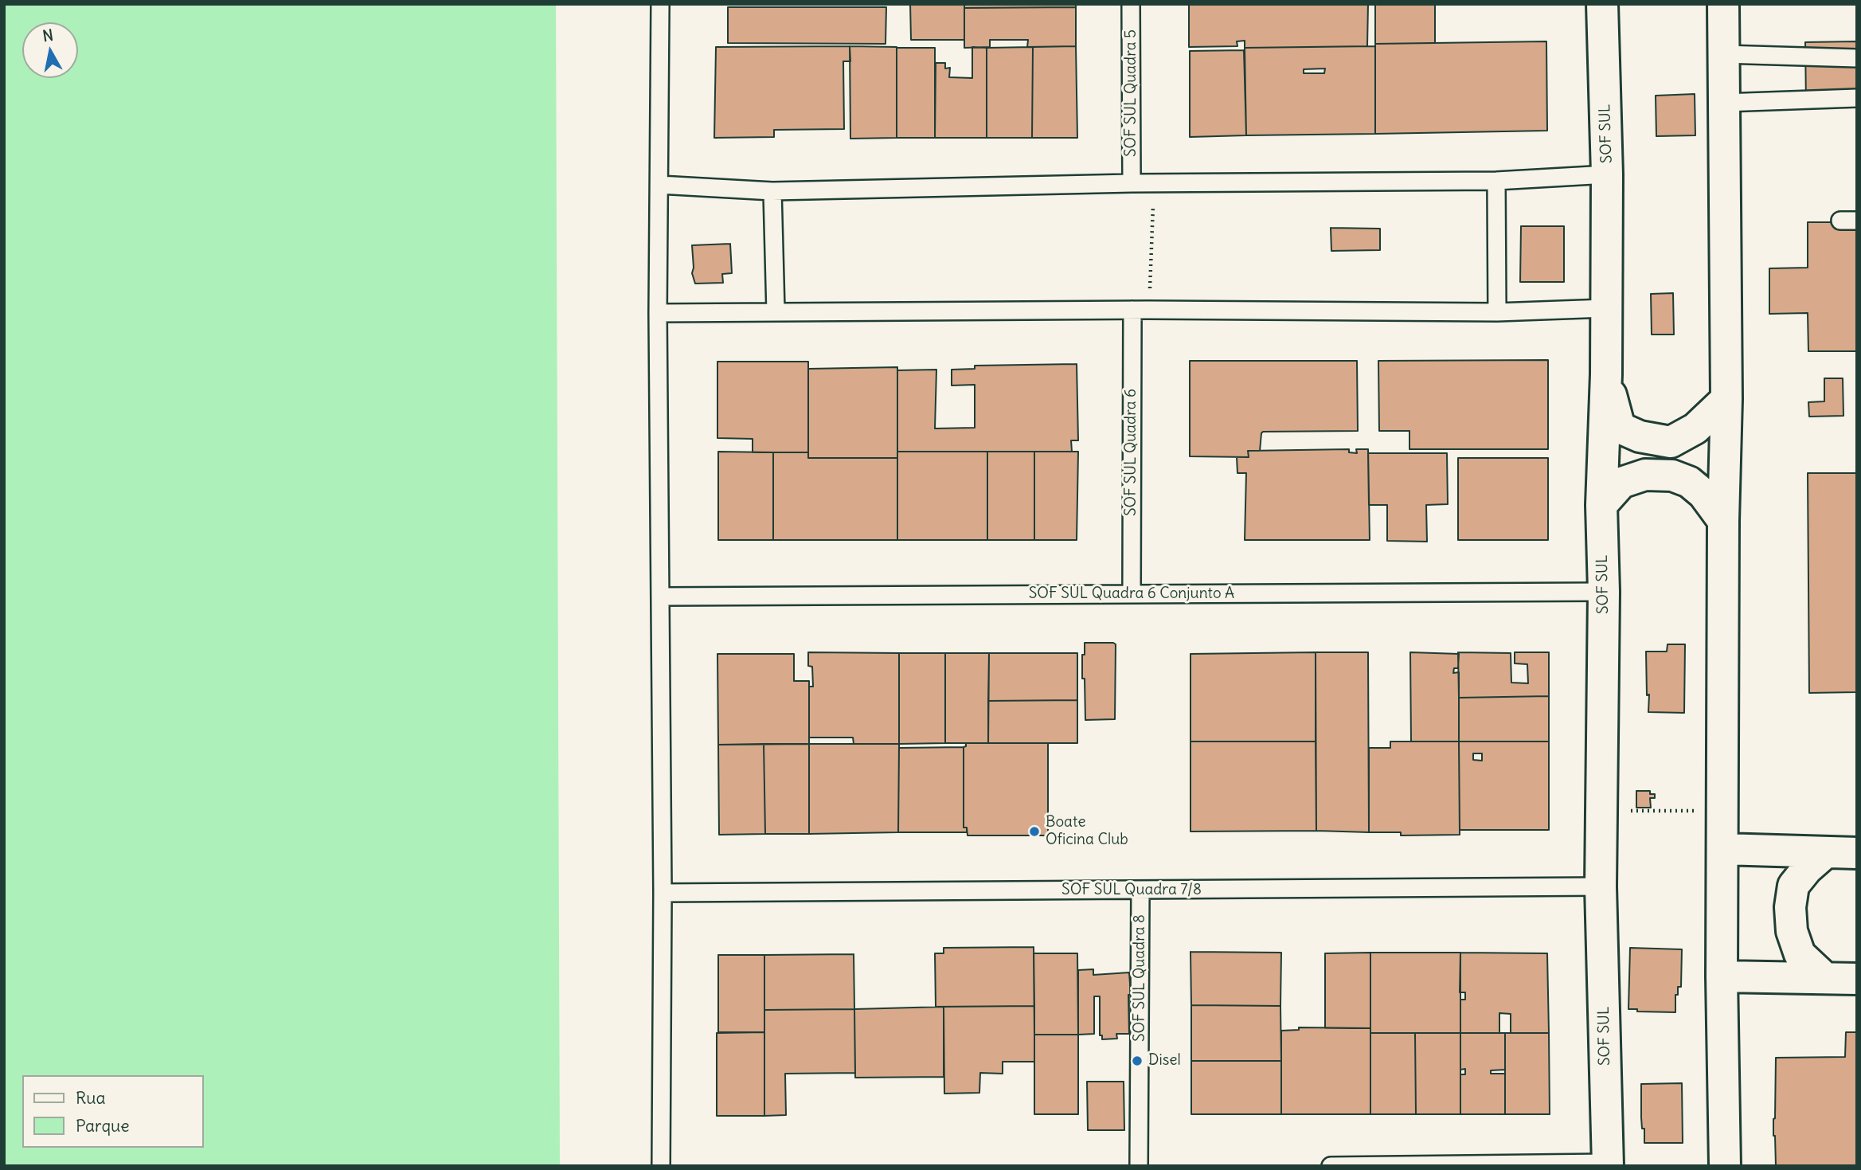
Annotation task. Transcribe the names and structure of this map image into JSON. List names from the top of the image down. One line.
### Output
{"streets":{"street":["SOF SUL"],"lane":["SOF SUL Quadra 5","SOF SUL Quadra 6","SOF SUL Quadra 6 Conjunto A","SOF SUL Quadra 7/8","SOF SUL Quadra 8"]},"crossings":[["SOF SUL","SOF SUL Quadra 6 Conjunto A"],["SOF SUL","SOF SUL Quadra 7/8"],["SOF SUL Quadra 6","SOF SUL Quadra 6 Conjunto A"],["SOF SUL Quadra 7/8","SOF SUL Quadra 8"]],"places":["Boate Oficina Club","Disel"],"legend":["Rua","Parque"],"north":"top"}
